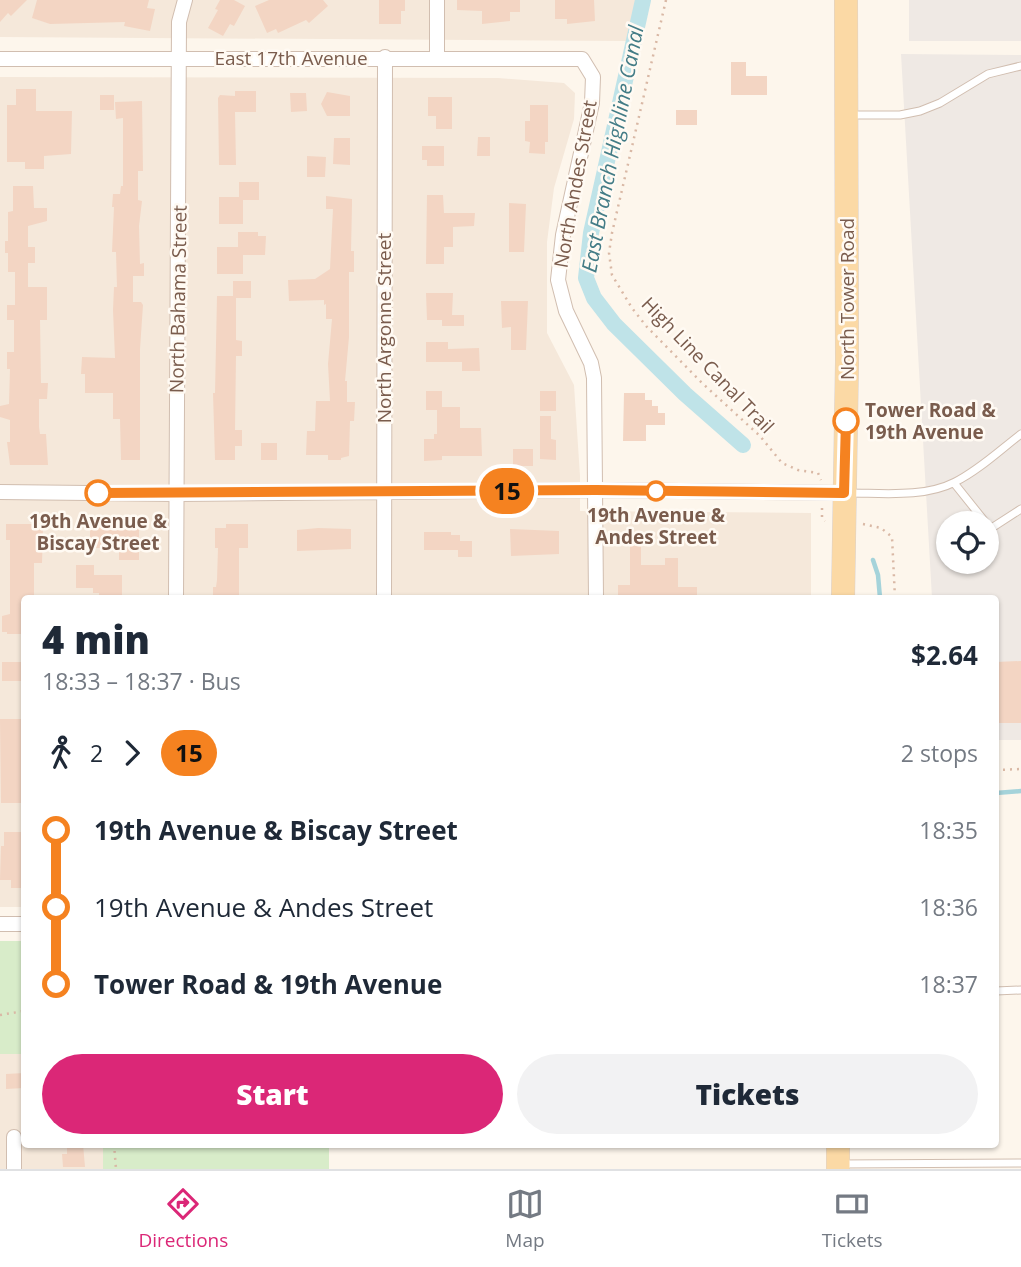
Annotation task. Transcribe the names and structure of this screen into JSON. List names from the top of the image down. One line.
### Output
{"streets":{"main road":["North Tower Road"],"street":["East 17th Avenue","North Andes Street","North Bahama Street","North Argonne Street"],"path":["High Line Canal Trail"]},"crossings":[["East 17th Avenue","North Andes Street"],["East 17th Avenue","North Bahama Street"],["East 17th Avenue","North Argonne Street"]],"water":["East Branch Highline Canal"],"places":["Tower Road & 19th Avenue","19th Avenue & Andes Street","19th Avenue & Biscay Street"],"lines":["bus line 15"],"page":{"on_map":"15","heading":["4 min","18:33 – 18:37 · Bus","$2.64"],"legs":["2","15","2 stops"],"list":[{"name":"19th Avenue & Biscay Street","value":"18:35"},{"name":"19th Avenue & Andes Street","value":"18:36"},{"name":"Tower Road & 19th Avenue","value":"18:37"}],"buttons":["Start","Tickets"],"tabs":["Directions","Map","Tickets"]}}
